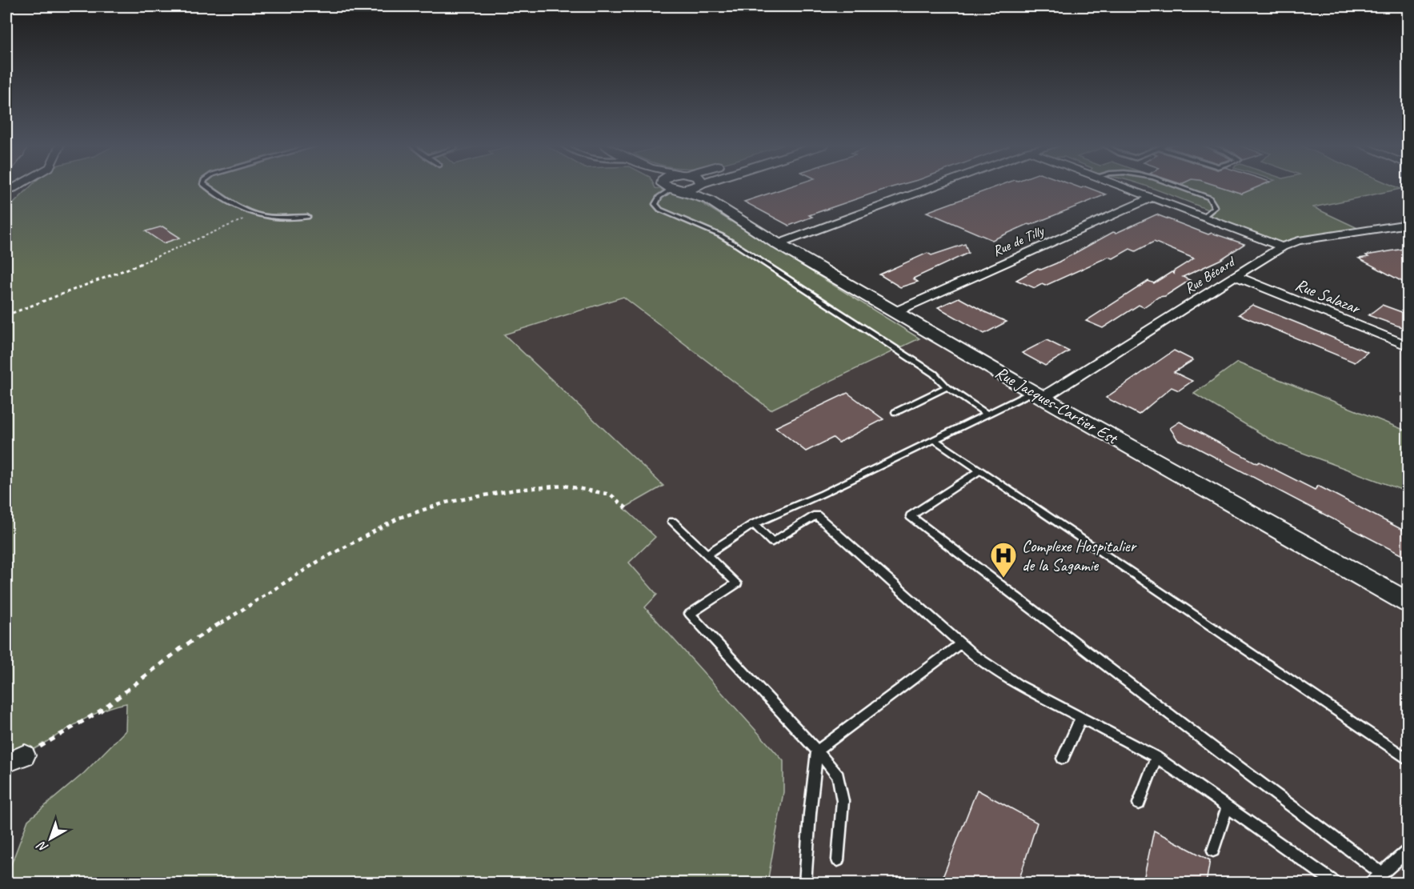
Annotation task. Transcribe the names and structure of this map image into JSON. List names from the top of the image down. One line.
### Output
{"streets":{"main road":["Rue Jacques-Cartier Est"],"street":["Rue de Tilly","Rue Bécard","Rue Salazar"]},"crossings":[["Rue de Tilly","Rue Jacques-Cartier Est"],["Rue Bécard","Rue Salazar"],["Rue Bécard","Rue Jacques-Cartier Est"]],"places":{"hospital":["Complexe Hospitalier de la Sagamie"]},"north":"bottom left"}
